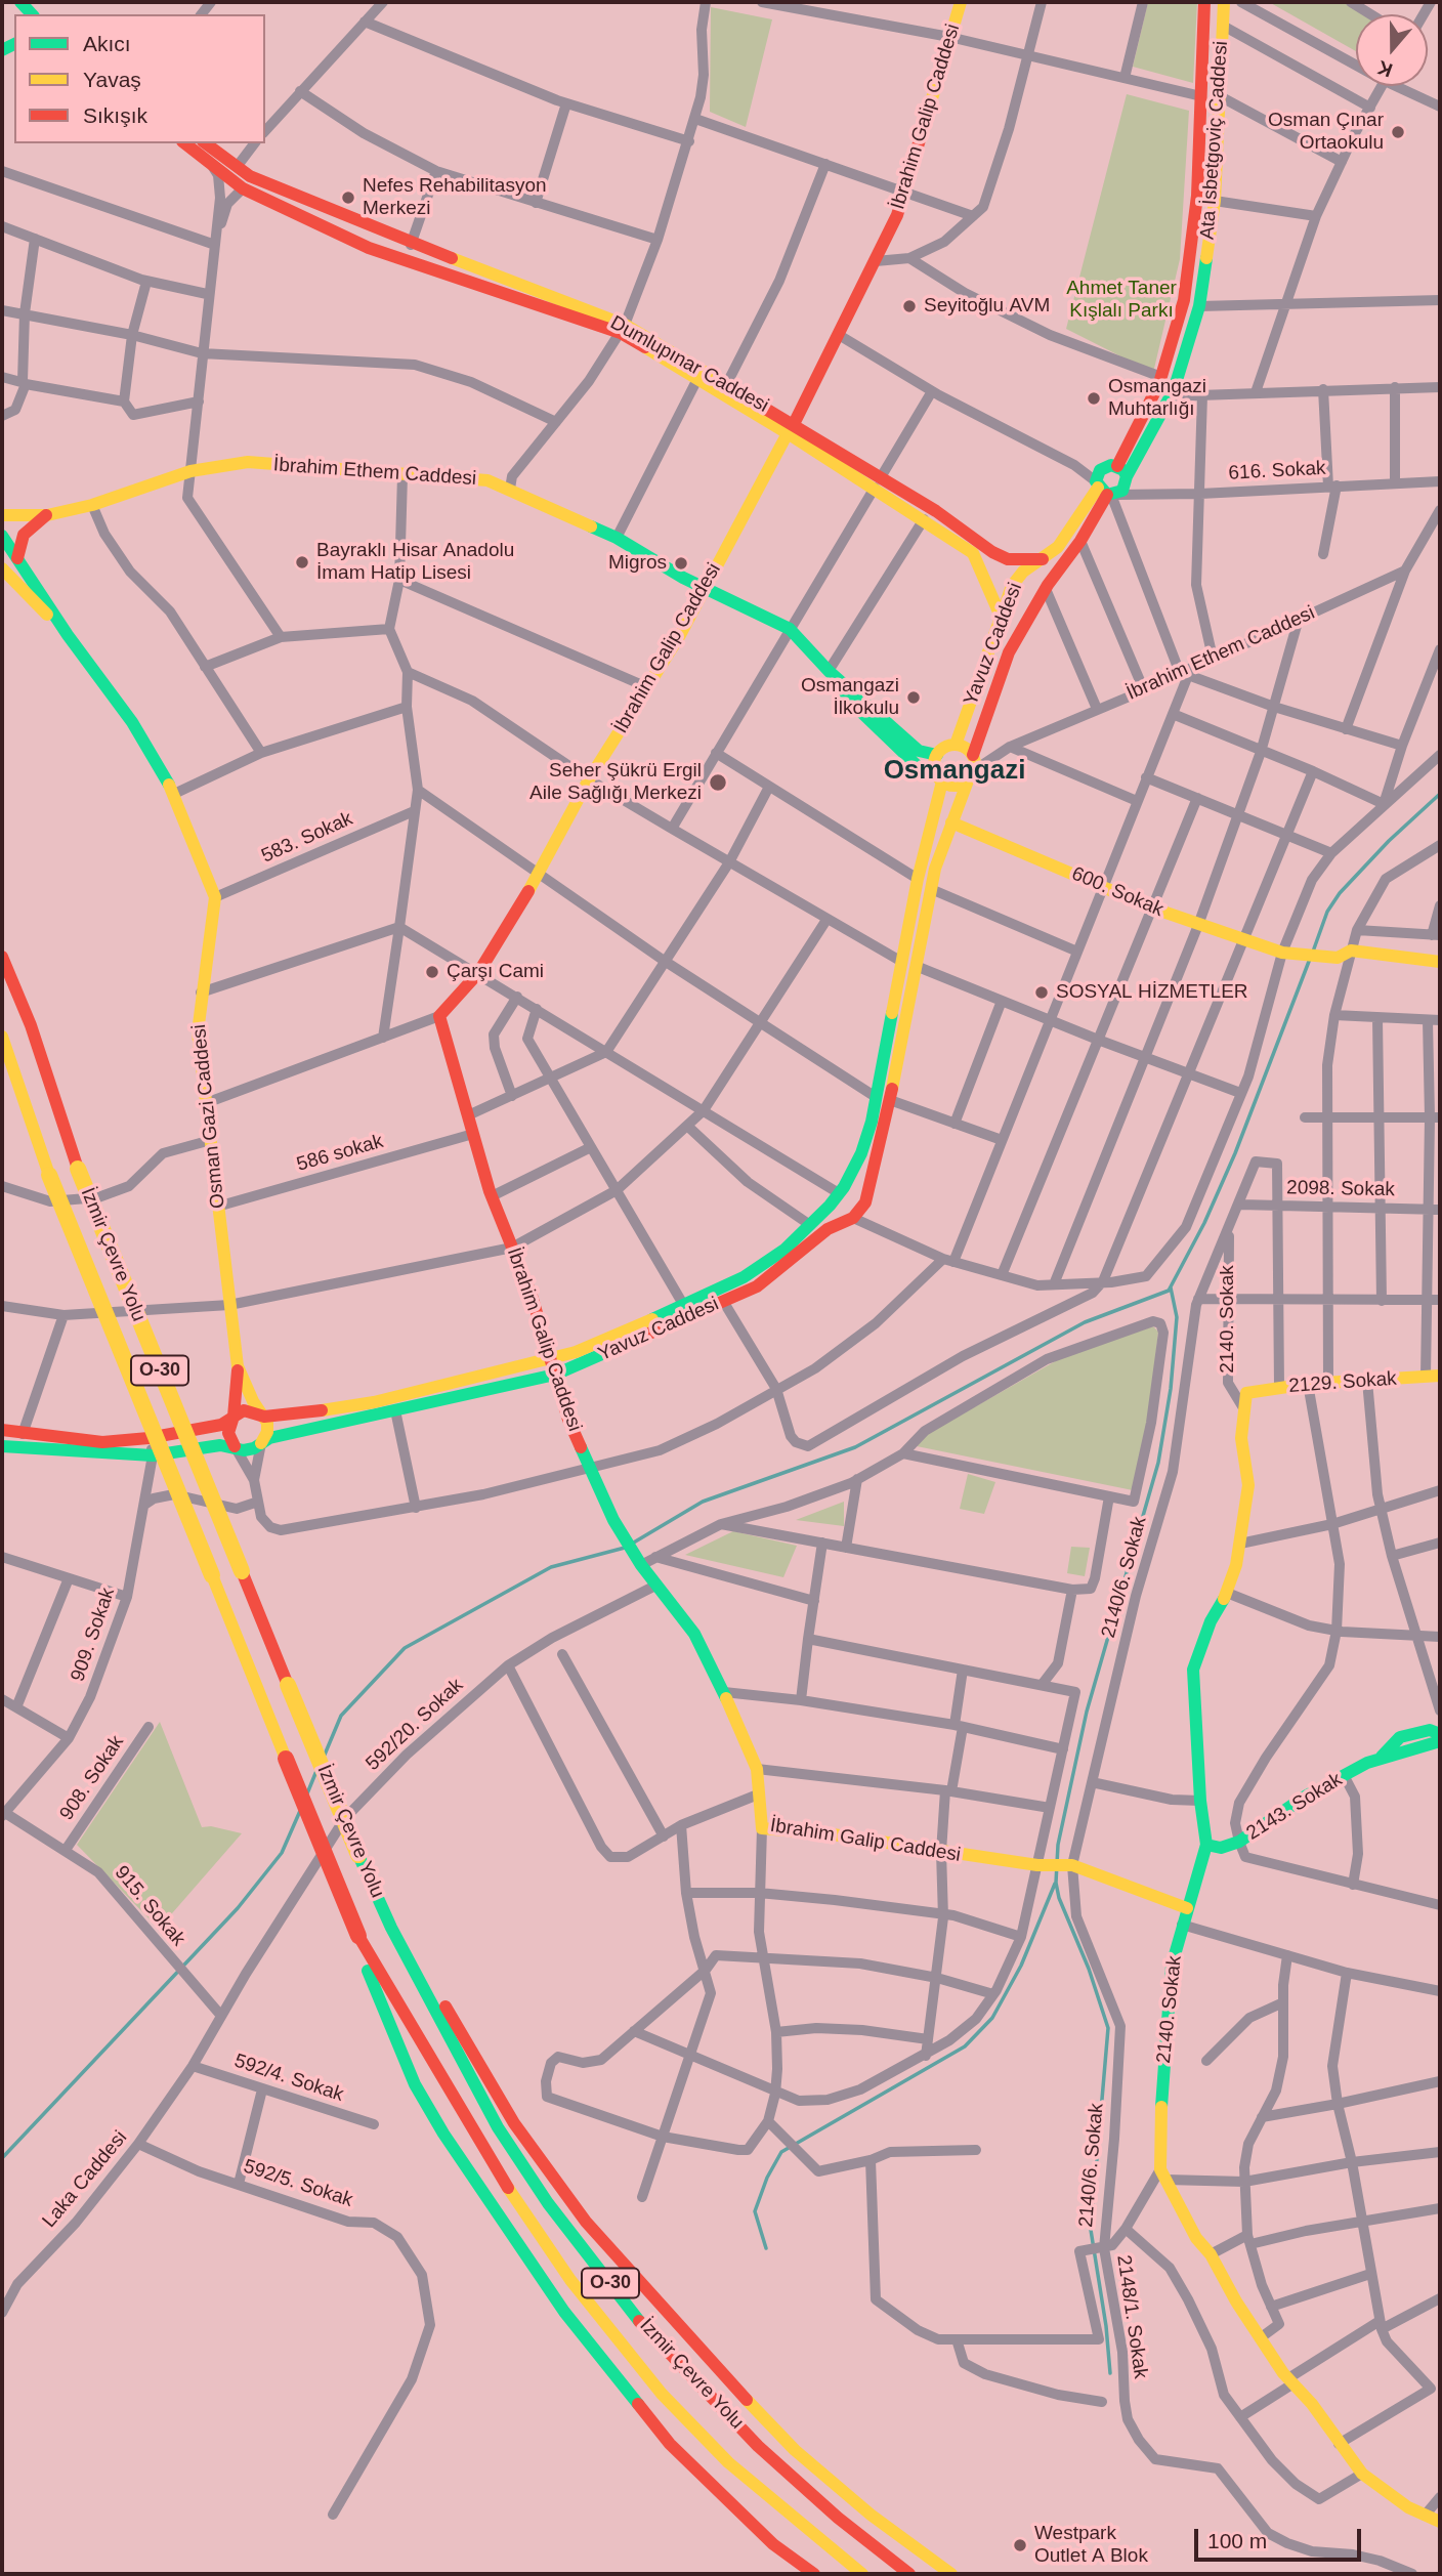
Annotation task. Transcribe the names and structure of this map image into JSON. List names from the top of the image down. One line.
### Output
{"streets":{"main road":["İbrahim Galip Caddesi","Ata İsbetgoviç Caddesi","Dumlupınar Caddesi","İbrahim Ethem Caddesi","Yavuz Caddesi","600. Sokak","Osman Gazi Caddesi","İzmir Çevre Yolu","2140. Sokak","O-30","2129. Sokak","2143. Sokak"],"street":["616. Sokak","583. Sokak","586 sokak","2098. Sokak","2140/6. Sokak","909. Sokak","592/20. Sokak","908. Sokak","915. Sokak","592/4. Sokak","Laka Caddesi","592/5. Sokak","2148/1. Sokak"]},"crossings":[["İbrahim Galip Caddesi","Dumlupınar Caddesi"],["İbrahim Galip Caddesi","İbrahim Ethem Caddesi"],["İbrahim Galip Caddesi","Yavuz Caddesi"],["İbrahim Galip Caddesi","586 sokak"],["İbrahim Galip Caddesi","2140. Sokak"],["İbrahim Galip Caddesi","2140/6. Sokak"],["İbrahim Galip Caddesi","592/20. Sokak"],["Dumlupınar Caddesi","Yavuz Caddesi"],["616. Sokak","Yavuz Caddesi"],["İbrahim Ethem Caddesi","Yavuz Caddesi"],["Yavuz Caddesi","600. Sokak"],["Yavuz Caddesi","Osman Gazi Caddesi"],["Yavuz Caddesi","909. Sokak"],["583. Sokak","Osman Gazi Caddesi"],["Osman Gazi Caddesi","586 sokak"],["2098. Sokak","2140/6. Sokak"],["2140. Sokak","2129. Sokak"],["2140. Sokak","2140/6. Sokak"],["2140. Sokak","2143. Sokak"],["2140. Sokak","2148/1. Sokak"],["2129. Sokak","2140/6. Sokak"],["2140/6. Sokak","2148/1. Sokak"],["909. Sokak","915. Sokak"],["592/20. Sokak","915. Sokak"],["592/20. Sokak","592/4. Sokak"],["592/20. Sokak","Laka Caddesi"],["908. Sokak","915. Sokak"],["592/4. Sokak","Laka Caddesi"],["Laka Caddesi","592/5. Sokak"]],"districts":["Osmangazi"],"parks":["Ahmet Taner Kışlalı Parkı"],"places":["Osman Çınar Ortaokulu","Nefes Rehabilitasyon Merkezi","Seyitoğlu AVM","Osmangazi Muhtarlığı","Bayraklı Hisar Anadolu İmam Hatip Lisesi","Migros","Osmangazi İlkokulu","Seher Şükrü Ergil Aile Sağlığı Merkezi","Çarşı Cami","SOSYAL HİZMETLER","Westpark Outlet A Blok"],"legend":["Akıcı","Yavaş","Sıkışık"],"scale_bar":"100 m","north":"bottom"}
